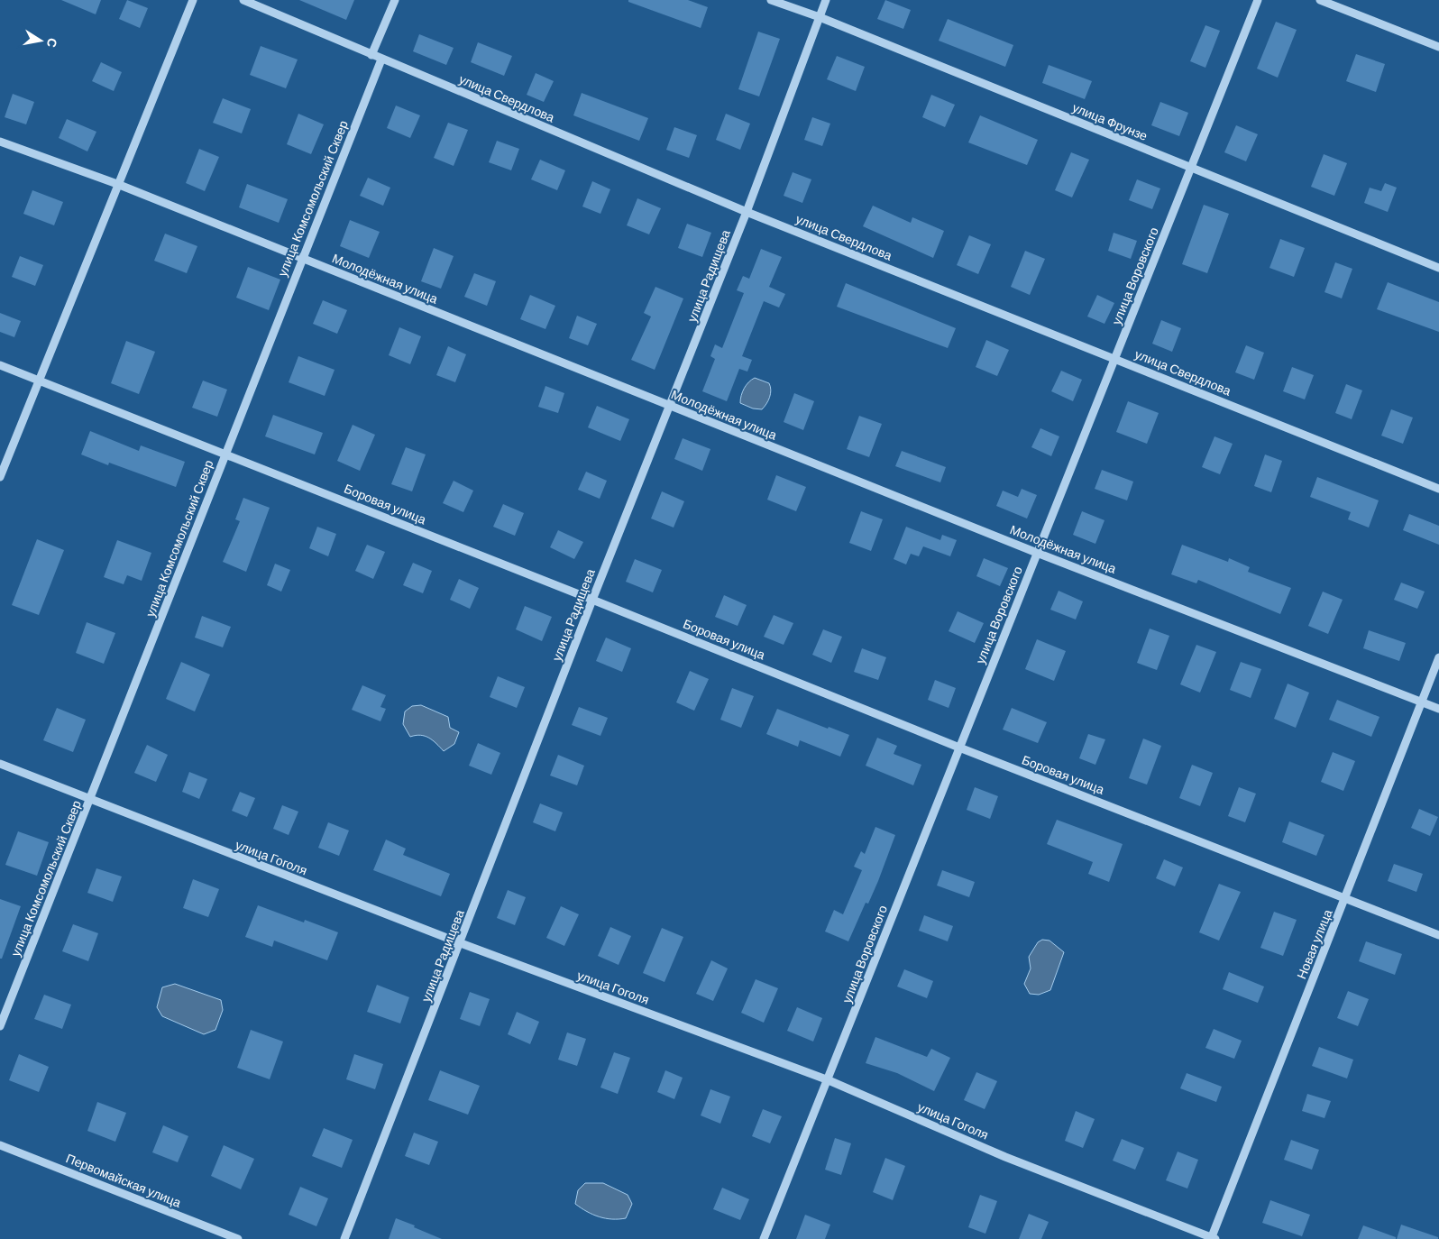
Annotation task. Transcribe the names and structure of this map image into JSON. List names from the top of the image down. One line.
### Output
{"streets":{"street":["улица Свердлова","улица Фрунзе","улица Комсомольский Сквер","улица Радищева","улица Воровского","Молодёжная улица","Боровая улица","улица Гоголя","Новая улица","Первомайская улица"]},"crossings":[["улица Свердлова","улица Комсомольский Сквер"],["улица Свердлова","улица Радищева"],["улица Свердлова","улица Воровского"],["улица Фрунзе","улица Радищева"],["улица Фрунзе","улица Воровского"],["улица Комсомольский Сквер","Молодёжная улица"],["улица Комсомольский Сквер","Боровая улица"],["улица Комсомольский Сквер","улица Гоголя"],["улица Радищева","Молодёжная улица"],["улица Радищева","Боровая улица"],["улица Радищева","улица Гоголя"],["улица Воровского","Молодёжная улица"],["улица Воровского","Боровая улица"],["улица Воровского","улица Гоголя"],["Молодёжная улица","Новая улица"],["Боровая улица","Новая улица"],["улица Гоголя","Новая улица"]],"north":"right"}
